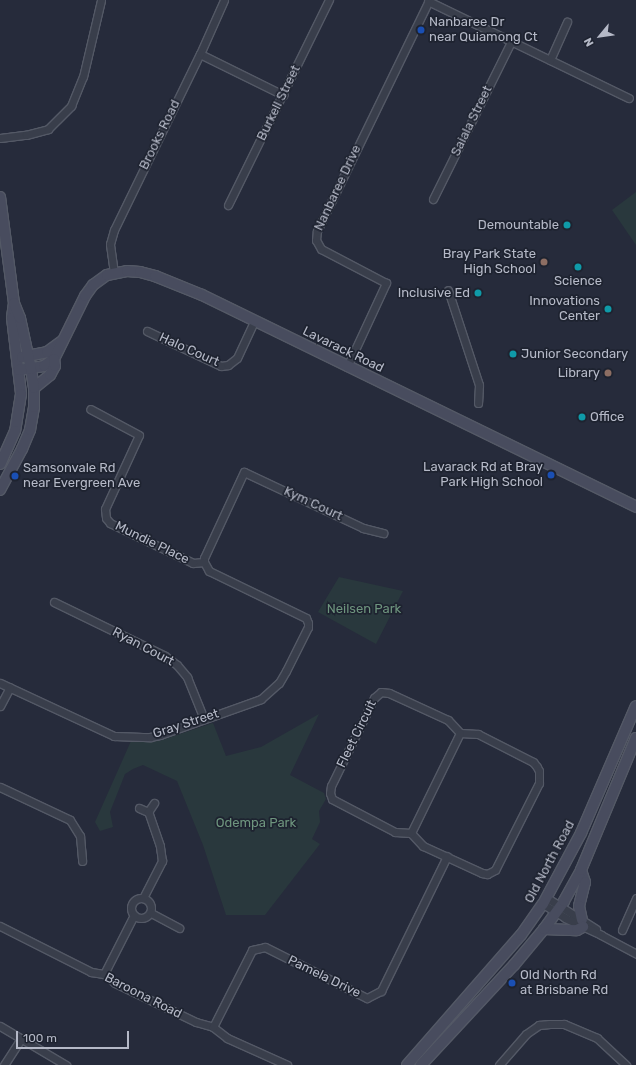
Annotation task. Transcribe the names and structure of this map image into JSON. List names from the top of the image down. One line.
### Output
{"streets":{"main road":["Lavarack Road","Old North Road"],"street":["Burkell Street","Saiala Street","Brooks Road","Nanbaree Drive","Halo Court","Kym Court","Mundie Place","Ryan Court","Gray Street","Fleet Circuit","Pamela Drive","Baroona Road"]},"crossings":[["Brooks Road","Lavarack Road"],["Nanbaree Drive","Lavarack Road"],["Halo Court","Lavarack Road"],["Kym Court","Mundie Place"],["Mundie Place","Gray Street"],["Ryan Court","Gray Street"],["Pamela Drive","Baroona Road"]],"parks":["Neilsen Park","Odempa Park"],"places":["Nanbaree Dr near Quiamong Ct","Demountable","Bray Park State High School","Science","Inclusive Ed","Innovations Center","Junior Secondary","Library","Office","Lavarack Rd at Bray Park High School","Samsonvale Rd near Evergreen Ave","Old North Rd at Brisbane Rd"],"scale_bar":"100 m","north":"bottom left"}
